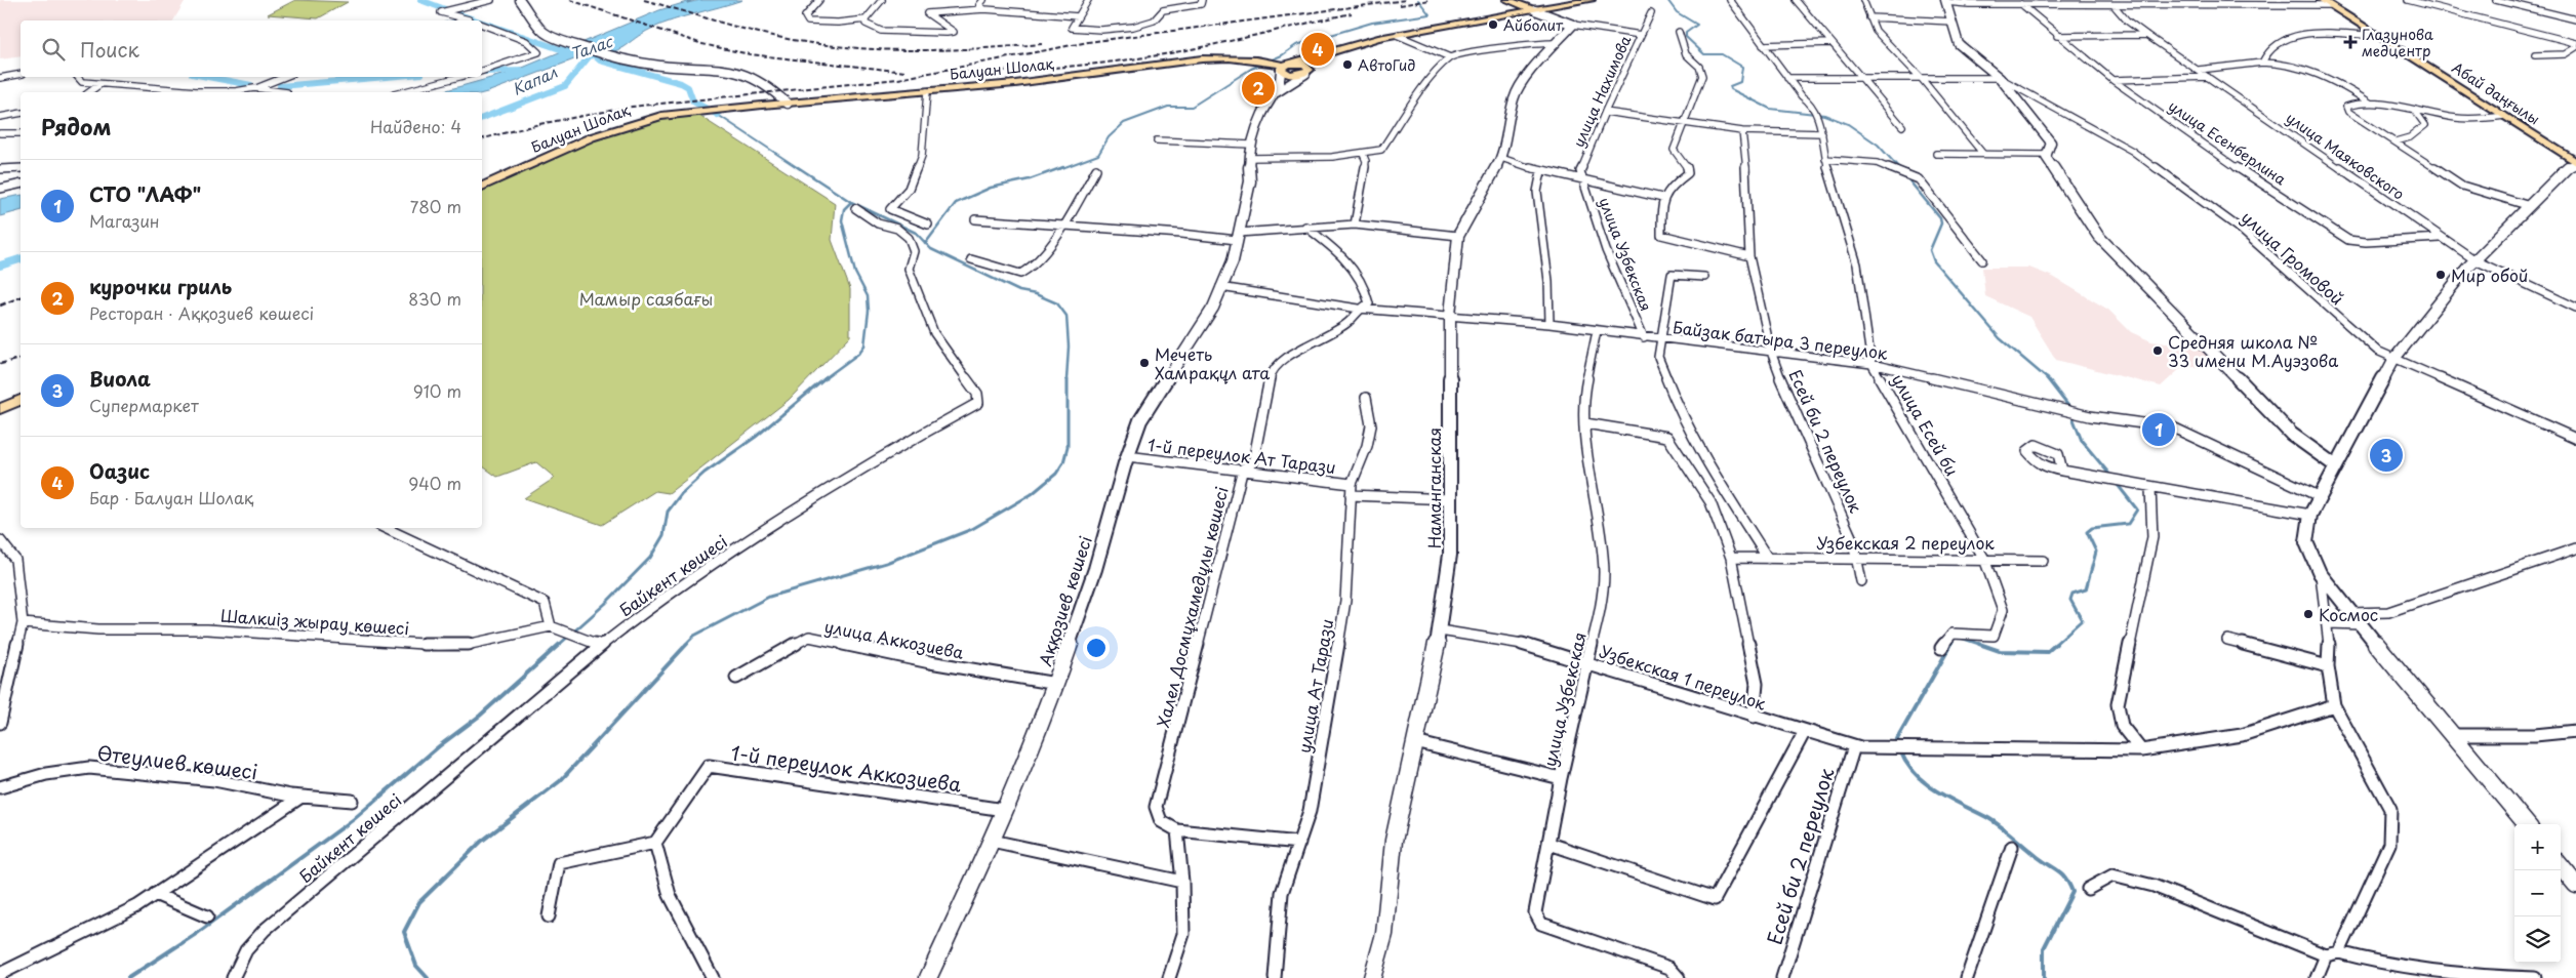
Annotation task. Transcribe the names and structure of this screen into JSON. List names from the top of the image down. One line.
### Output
{"streets":{"main road":["Балуан Шолақ","Абай даңғылы","Наманганская","Аққозиев көшесі"],"street":["улица Нахимова","улица Есенберлина","улица Маяковского","улица Узбекская","улица Громовой","Байзак батыра 3 переулок","улица Есей би","Есей би 2 переулок","1-й переулок Ат Тарази","Узбекская 2 переулок","Байкент көшесі","Халел Досмұхамедұлы көшесі","Шалкиіз жырау көшесі","улица Аккозиева","Узбекская 1 переулок","улица Ат Тарази","Өтеулиев көшесі","1-й переулок Аккозиева"]},"crossings":[["Балуан Шолақ","Аққозиев көшесі"],["улица Нахимова","улица Узбекская"],["улица Есенберлина","улица Маяковского"],["улица Узбекская","Байзак батыра 3 переулок"],["улица Узбекская","Узбекская 1 переулок"],["Байзак батыра 3 переулок","улица Есей би"],["Байзак батыра 3 переулок","Есей би 2 переулок"],["Байзак батыра 3 переулок","Наманганская"],["Байзак батыра 3 переулок","Аққозиев көшесі"],["Байзак батыра 3 переулок","Халел Досмұхамедұлы көшесі"],["улица Есей би","Узбекская 2 переулок"],["Есей би 2 переулок","Узбекская 2 переулок"],["Есей би 2 переулок","Узбекская 1 переулок"],["1-й переулок Ат Тарази","Наманганская"],["1-й переулок Ат Тарази","Аққозиев көшесі"],["1-й переулок Ат Тарази","Халел Досмұхамедұлы көшесі"],["1-й переулок Ат Тарази","улица Ат Тарази"],["Наманганская","Узбекская 1 переулок"],["Аққозиев көшесі","улица Аккозиева"],["Аққозиев көшесі","1-й переулок Аккозиева"]],"water":["Талас","Капал"],"parks":["Мамыр саябағы"],"places":{"other":["Айболит","АвтоГид","Мир обой","Средняя школа № 33 имени М.Ауэзова","Мечеть Хамрақұл ата","Космос"],"health":["Глазунова медцентр"]},"page":{"search":"Поиск","pins":["4","2","1","3"],"heading":["Рядом","Найдено: 4"],"list":[{"mark":"1","name":"СТО \"ЛАФ\"","note":"Магазин","value":"780 m"},{"mark":"2","name":"курочки гриль","note":"Ресторан · Аққозиев көшесі","value":"830 m"},{"mark":"3","name":"Виола","note":"Супермаркет","value":"910 m"},{"mark":"4","name":"Оазис","note":"Бар · Балуан Шолақ","value":"940 m"}],"map_buttons":["+","−"]}}
